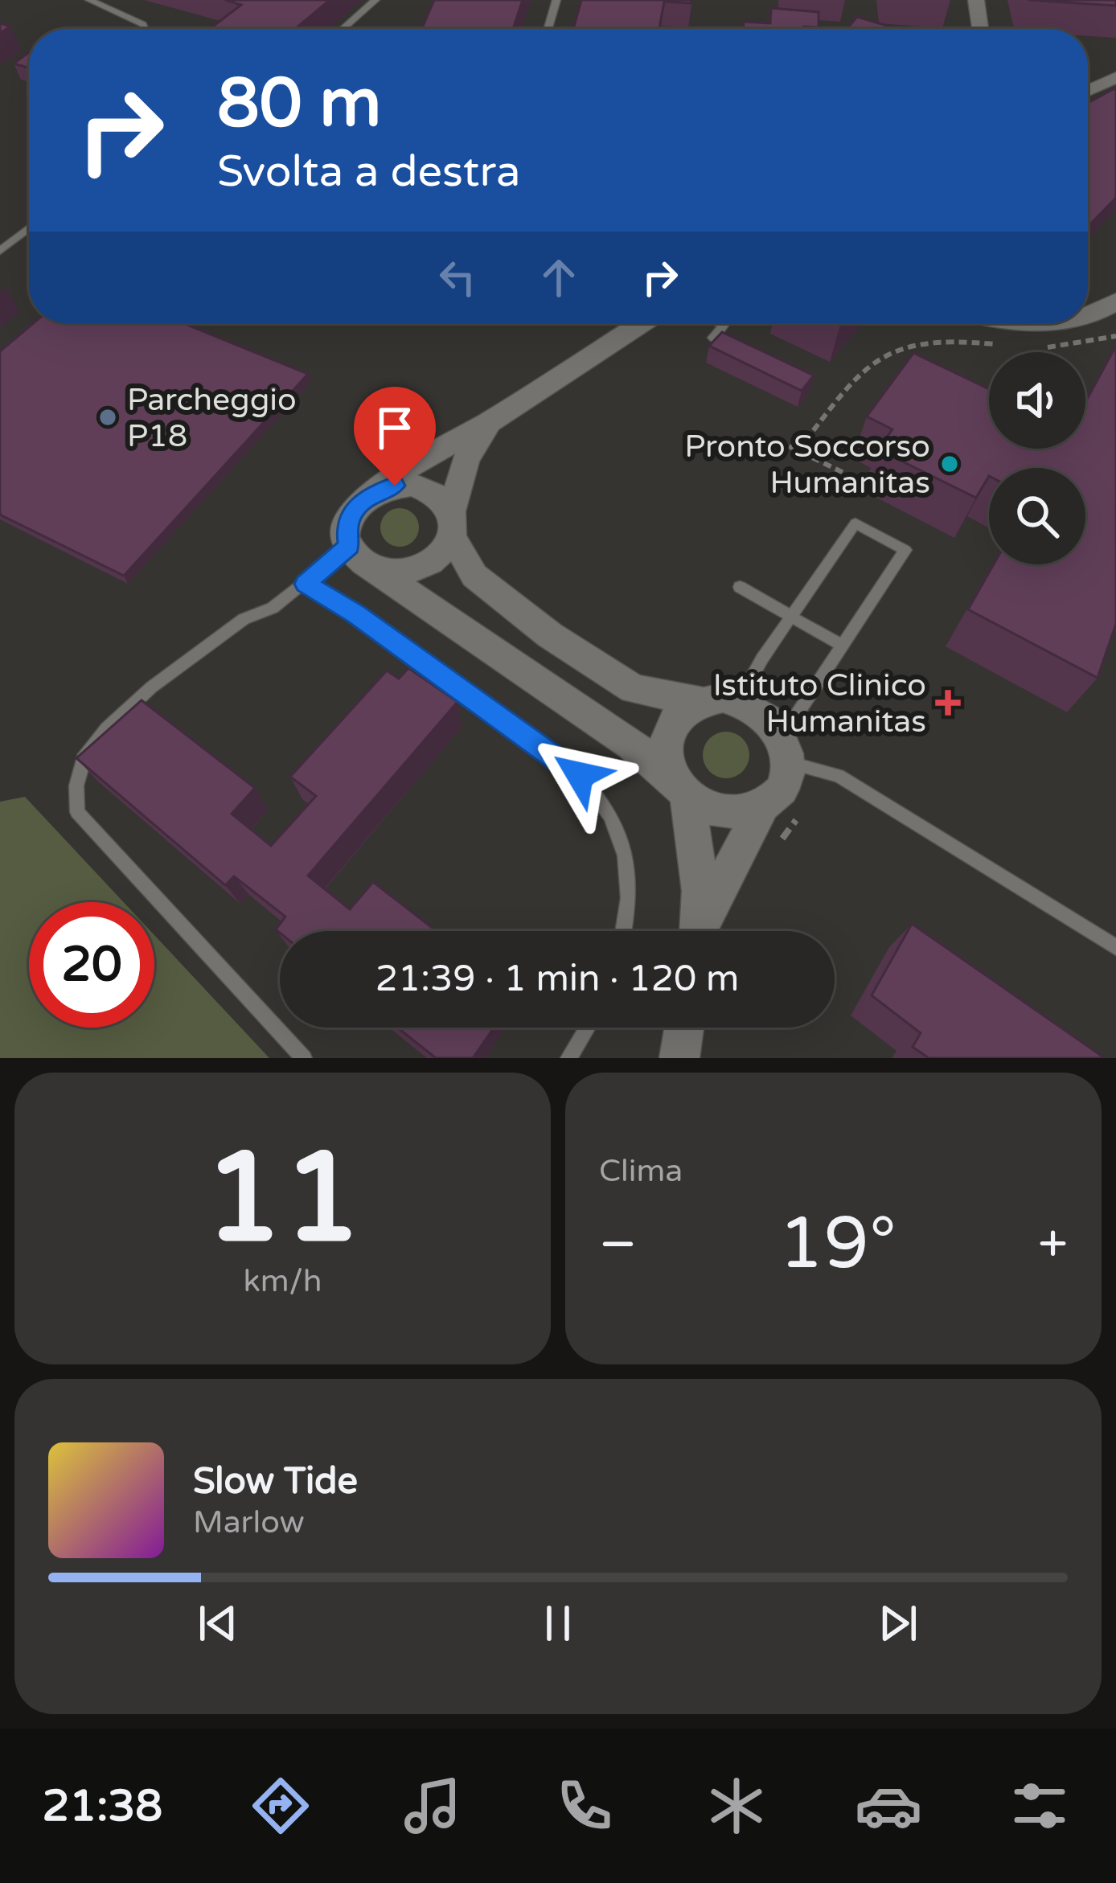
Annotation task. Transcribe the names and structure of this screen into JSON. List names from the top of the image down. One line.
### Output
{"places":{"other":["Parcheggio P18","Pronto Soccorso Humanitas"],"health":["Istituto Clinico Humanitas"]},"page":{"turn":["80 m","Svolta a destra"],"limit":"20","trip":"21:39 · 1 min · 120 m","tile":[["11","km/h"],"Clima"],"heat":["−","19°","+"],"song":["Slow Tide","Marlow"],"tabs":"21:38"}}
